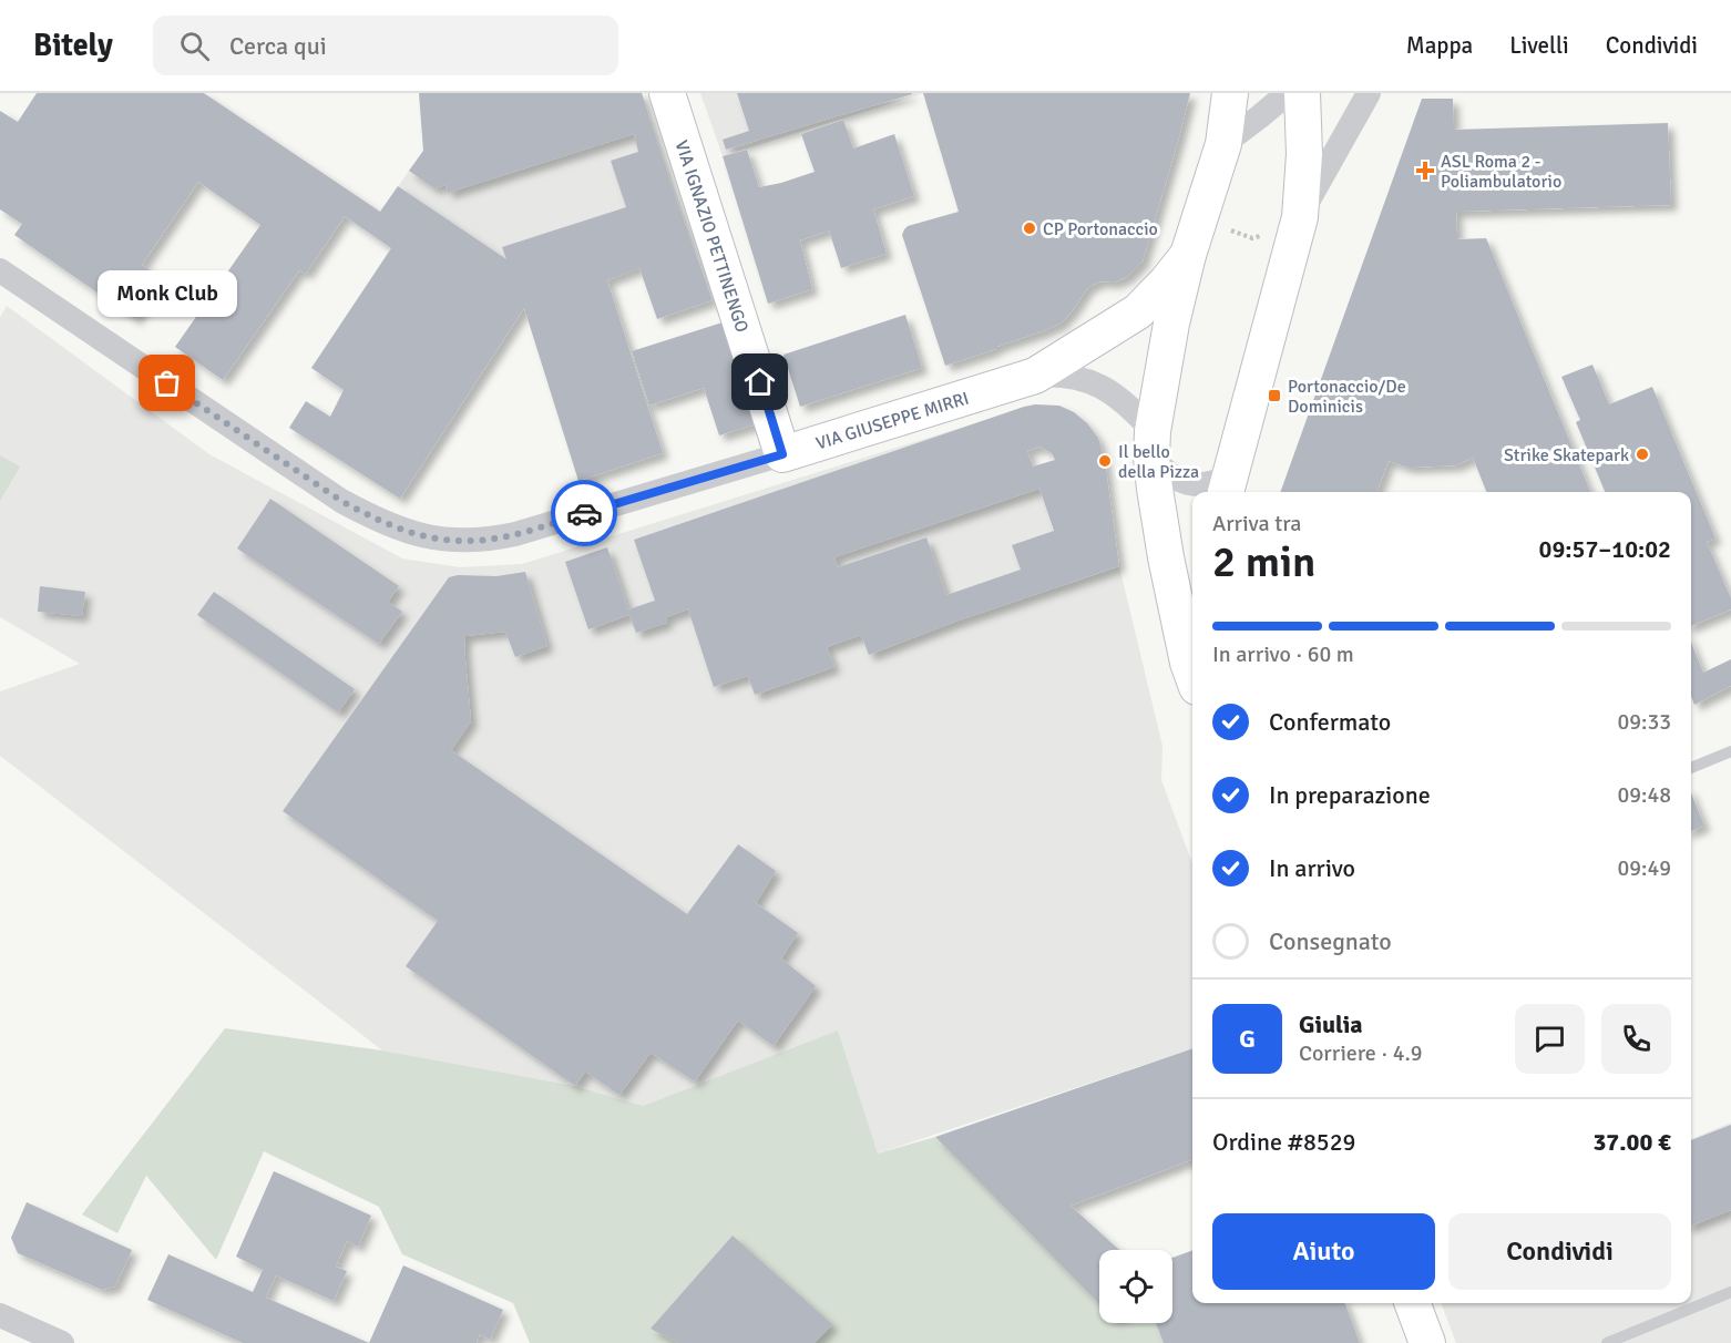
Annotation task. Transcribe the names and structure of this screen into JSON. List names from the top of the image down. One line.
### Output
{"streets":{"main road":["VIA IGNAZIO PETTINENGO","VIA GIUSEPPE MIRRI"]},"crossings":[["VIA IGNAZIO PETTINENGO","VIA GIUSEPPE MIRRI"]],"places":{"health":["ASL Roma 2 - Poliambulatorio"],"other":["CP Portonaccio","Monk Club","Strike Skatepark","Il bello della Pizza"],"transit":["Portonaccio/De Dominicis"]},"page":{"header":"Bitely","search":"Cerca qui","nav":["Mappa","Livelli","Condividi"],"bubble":"Monk Club","heading":["2 min","Arriva tra","09:57–10:02"],"panel":["Giulia","Corriere · 4.9","Ordine #8529","37.00 €"],"bar":"In arrivo · 60 m","list":[["Confermato","09:33"],["In preparazione","09:48"],["In arrivo","09:49"],"Consegnato"],"round":"G","buttons":["Aiuto","Condividi"]}}
